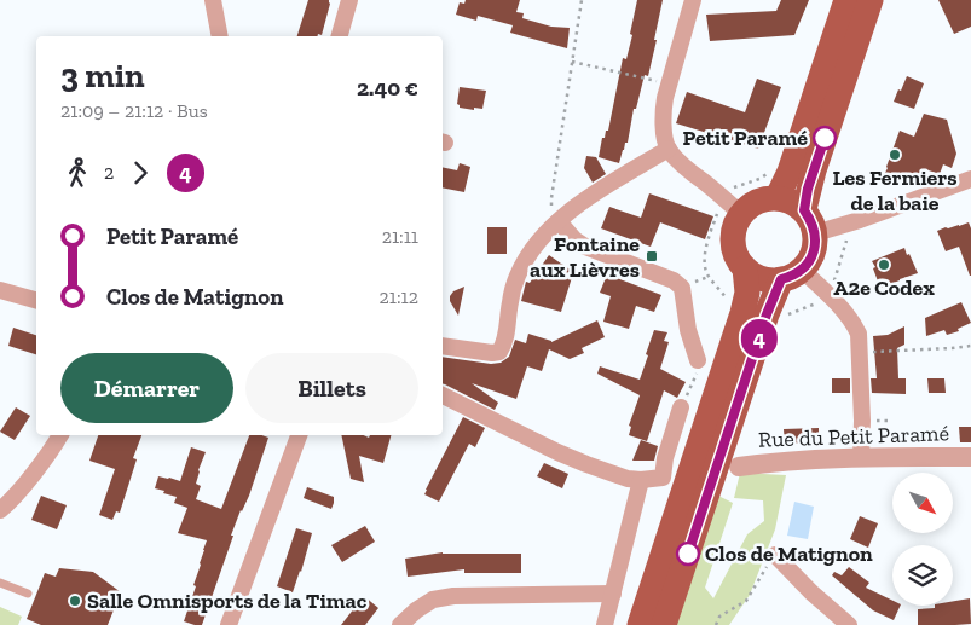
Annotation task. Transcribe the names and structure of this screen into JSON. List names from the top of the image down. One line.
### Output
{"streets":{"street":["Rue du Petit Paramé"]},"places":{"other":["Petit Paramé","Les Fermiers de la baie","A2e Codex","Clos de Matignon","Salle Omnisports de la Timac"],"transit":["Fontaine aux Lièvres"]},"lines":["bus line 4"],"north":"bottom right","page":{"on_map":"4","heading":["3 min","21:09 – 21:12 · Bus","2.40 €"],"legs":["2","4"],"list":[{"name":"Petit Paramé","value":"21:11"},{"name":"Clos de Matignon","value":"21:12"}],"buttons":["Démarrer","Billets"]}}
